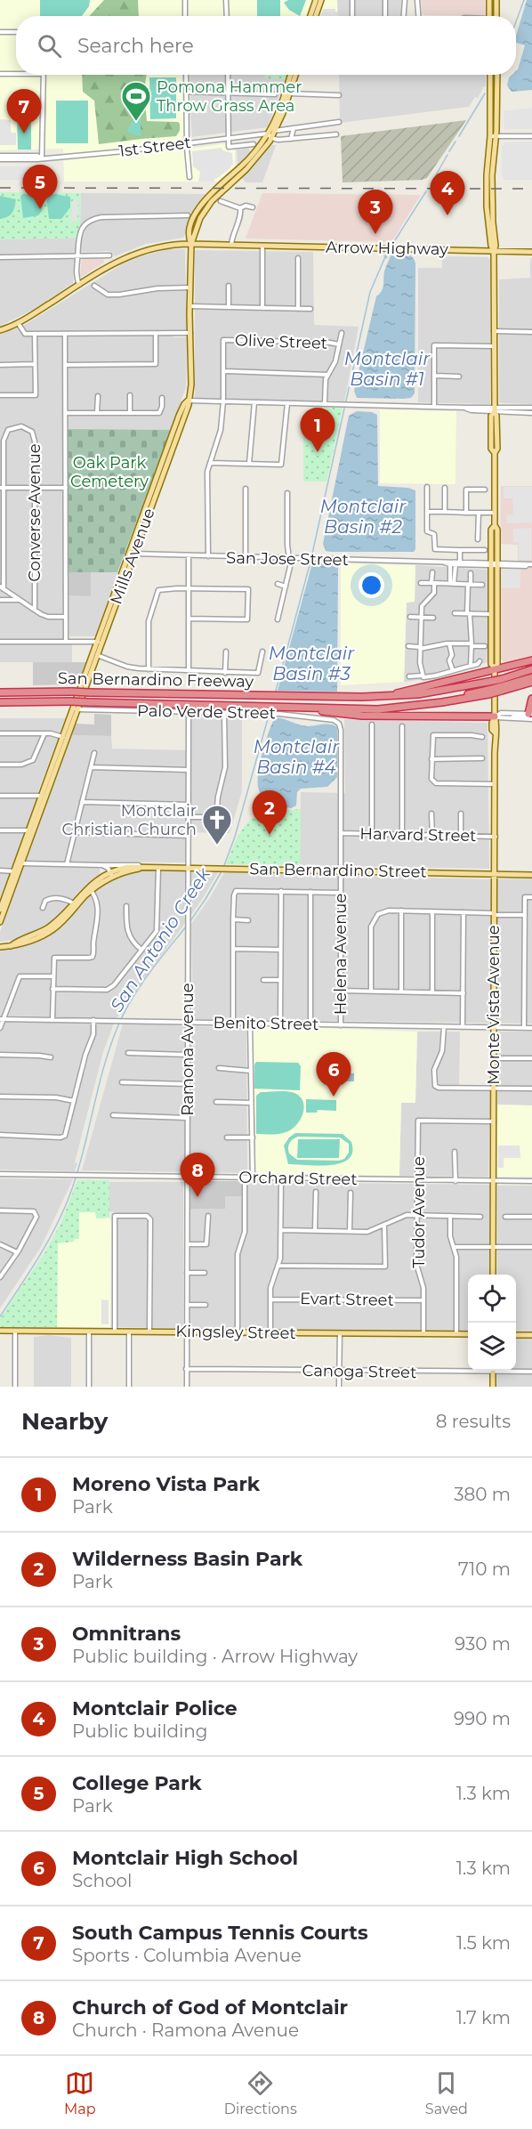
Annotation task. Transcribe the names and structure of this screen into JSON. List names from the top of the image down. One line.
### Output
{"streets":{"highway":["San Bernardino Freeway"],"main road":["Arrow Highway","Mills Avenue","San Bernardino Street","Monte Vista Avenue","Kingsley Street"],"street":["1st Street","Olive Street","Converse Avenue","San Jose Street","Palo Verde Street","Harvard Street","Helena Avenue","Benito Street","Ramona Avenue","Orchard Street","Tudor Avenue","Evart Street","Canoga Street"]},"crossings":[["1st Street","Mills Avenue"],["Arrow Highway","Mills Avenue"],["Arrow Highway","Monte Vista Avenue"],["Mills Avenue","San Jose Street"],["Mills Avenue","Palo Verde Street"],["San Jose Street","Monte Vista Avenue"],["Palo Verde Street","Helena Avenue"],["Palo Verde Street","Ramona Avenue"],["Harvard Street","Helena Avenue"],["Harvard Street","Monte Vista Avenue"],["San Bernardino Street","Helena Avenue"],["San Bernardino Street","Monte Vista Avenue"],["San Bernardino Street","Ramona Avenue"],["Helena Avenue","Benito Street"],["Monte Vista Avenue","Benito Street"],["Monte Vista Avenue","Orchard Street"],["Monte Vista Avenue","Tudor Avenue"],["Benito Street","Ramona Avenue"],["Ramona Avenue","Orchard Street"],["Ramona Avenue","Kingsley Street"],["Ramona Avenue","Canoga Street"],["Orchard Street","Tudor Avenue"],["Tudor Avenue","Evart Street"],["Tudor Avenue","Kingsley Street"]],"water":["Montclair Basin #1","Montclair Basin #2","Montclair Basin #3","Montclair Basin #4","San Antonio Creek"],"parks":["Oak Park Cemetery"],"places":{"sports":["Pomona Hammer Throw Grass Area"],"church":["Montclair Christian Church"]},"page":{"search":"Search here","pins":["7","5","4","3","1","2","6","8"],"heading":["Nearby","8 results"],"list":[{"mark":"1","name":"Moreno Vista Park","note":"Park","value":"380 m"},{"mark":"2","name":"Wilderness Basin Park","note":"Park","value":"710 m"},{"mark":"3","name":"Omnitrans","note":"Public building · Arrow Highway","value":"930 m"},{"mark":"4","name":"Montclair Police","note":"Public building","value":"990 m"},{"mark":"5","name":"College Park","note":"Park","value":"1.3 km"},{"mark":"6","name":"Montclair High School","note":"School","value":"1.3 km"},{"mark":"7","name":"South Campus Tennis Courts","note":"Sports · Columbia Avenue","value":"1.5 km"},{"mark":"8","name":"Church of God of Montclair","note":"Church · Ramona Avenue","value":"1.7 km"}],"nav":["Map","Directions","Saved"]}}
